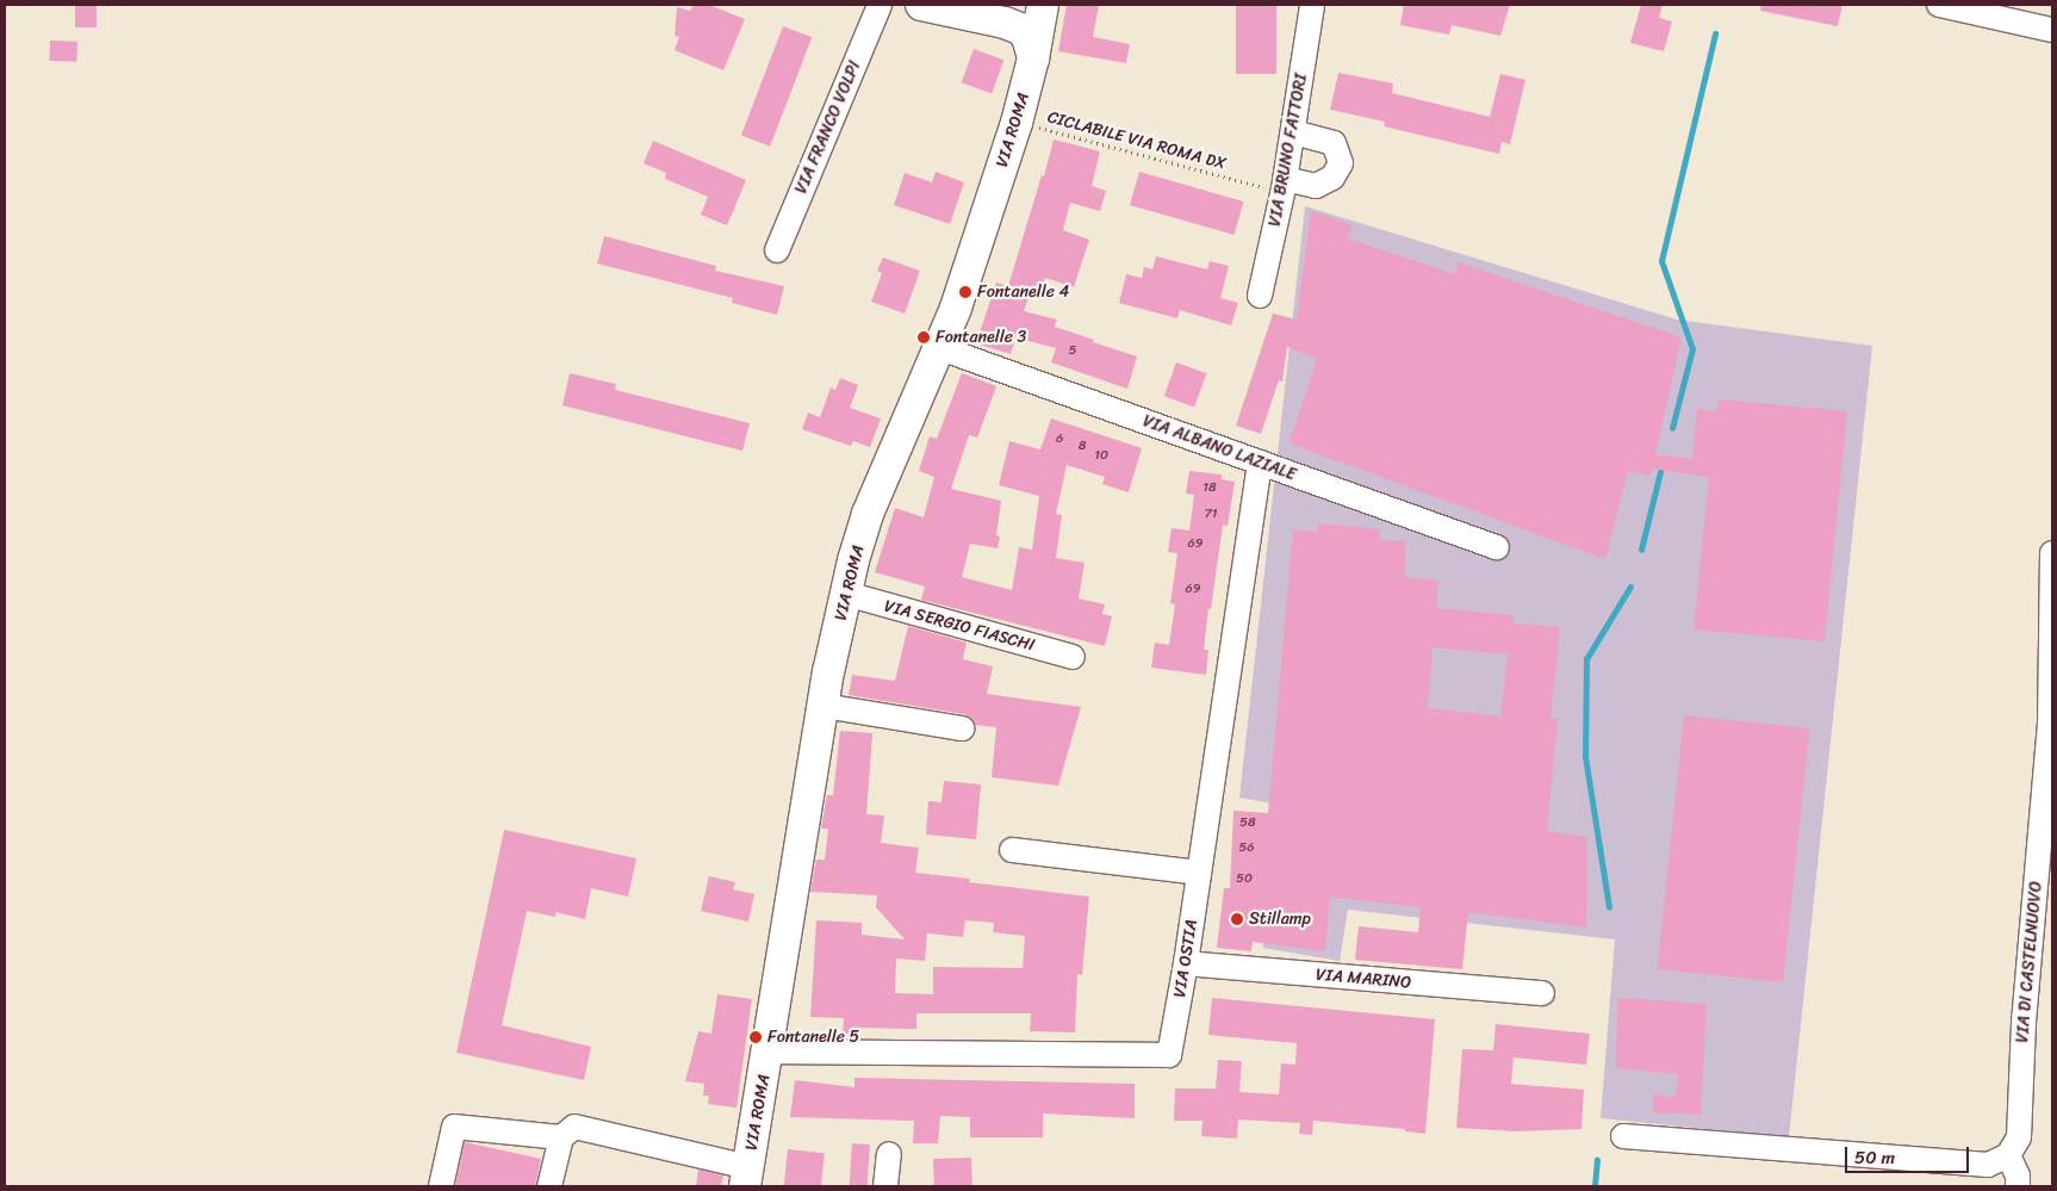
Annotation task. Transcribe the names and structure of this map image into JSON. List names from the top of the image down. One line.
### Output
{"streets":{"main road":["VIA ROMA"],"street":["VIA FRANCO VOLPI","VIA BRUNO FATTORI","VIA ALBANO LAZIALE","VIA SERGIO FIASCHI","VIA OSTIA","VIA DI CASTELNUOVO","VIA MARINO"],"path":["CICLABILE VIA ROMA DX"]},"crossings":[["VIA ROMA","VIA ALBANO LAZIALE"],["VIA ROMA","VIA SERGIO FIASCHI"],["VIA ROMA","VIA OSTIA"],["CICLABILE VIA ROMA DX","VIA BRUNO FATTORI"],["VIA ALBANO LAZIALE","VIA OSTIA"],["VIA OSTIA","VIA MARINO"]],"places":["Fontanelle 4","Fontanelle 3","Stillamp","Fontanelle 5"],"house_numbers":["5","6","8","10","18","71","69","69","58","56","50"],"scale_bar":"50 m"}
